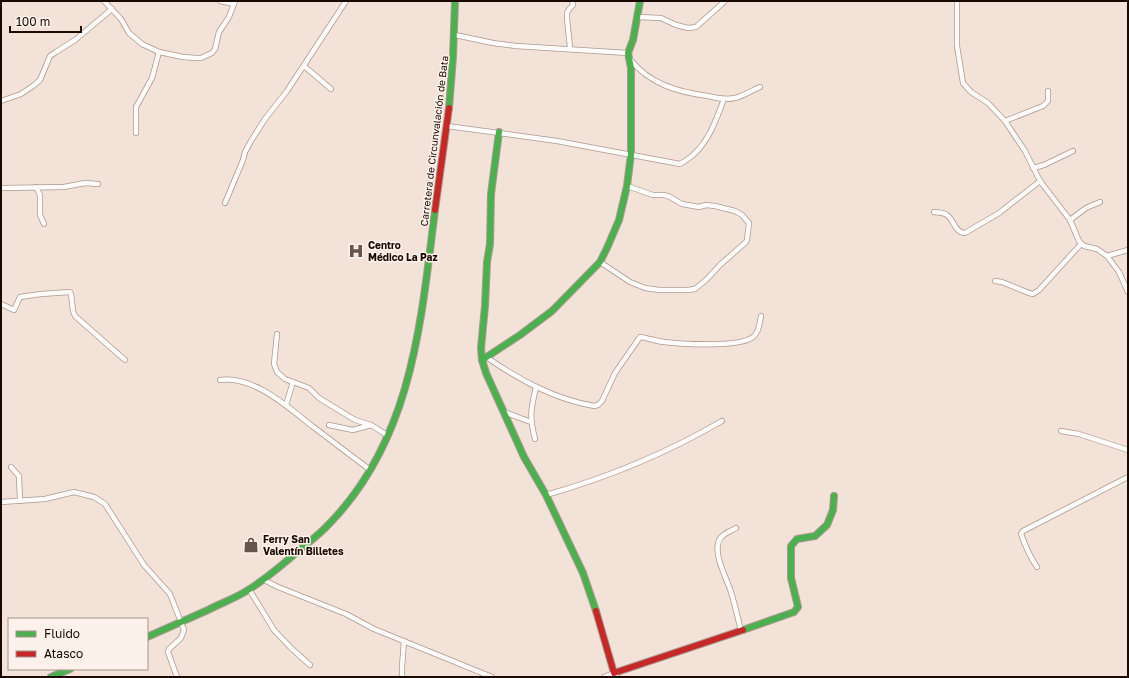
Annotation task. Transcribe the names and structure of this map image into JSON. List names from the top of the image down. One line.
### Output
{"streets":{"street":["Carretera de Circunvalación de Bata"]},"places":{"hospital":["Centro Médico La Paz"],"shop":["Ferry San Valentín Billetes"]},"legend":["Fluido","Atasco"],"scale_bar":"100 m"}
